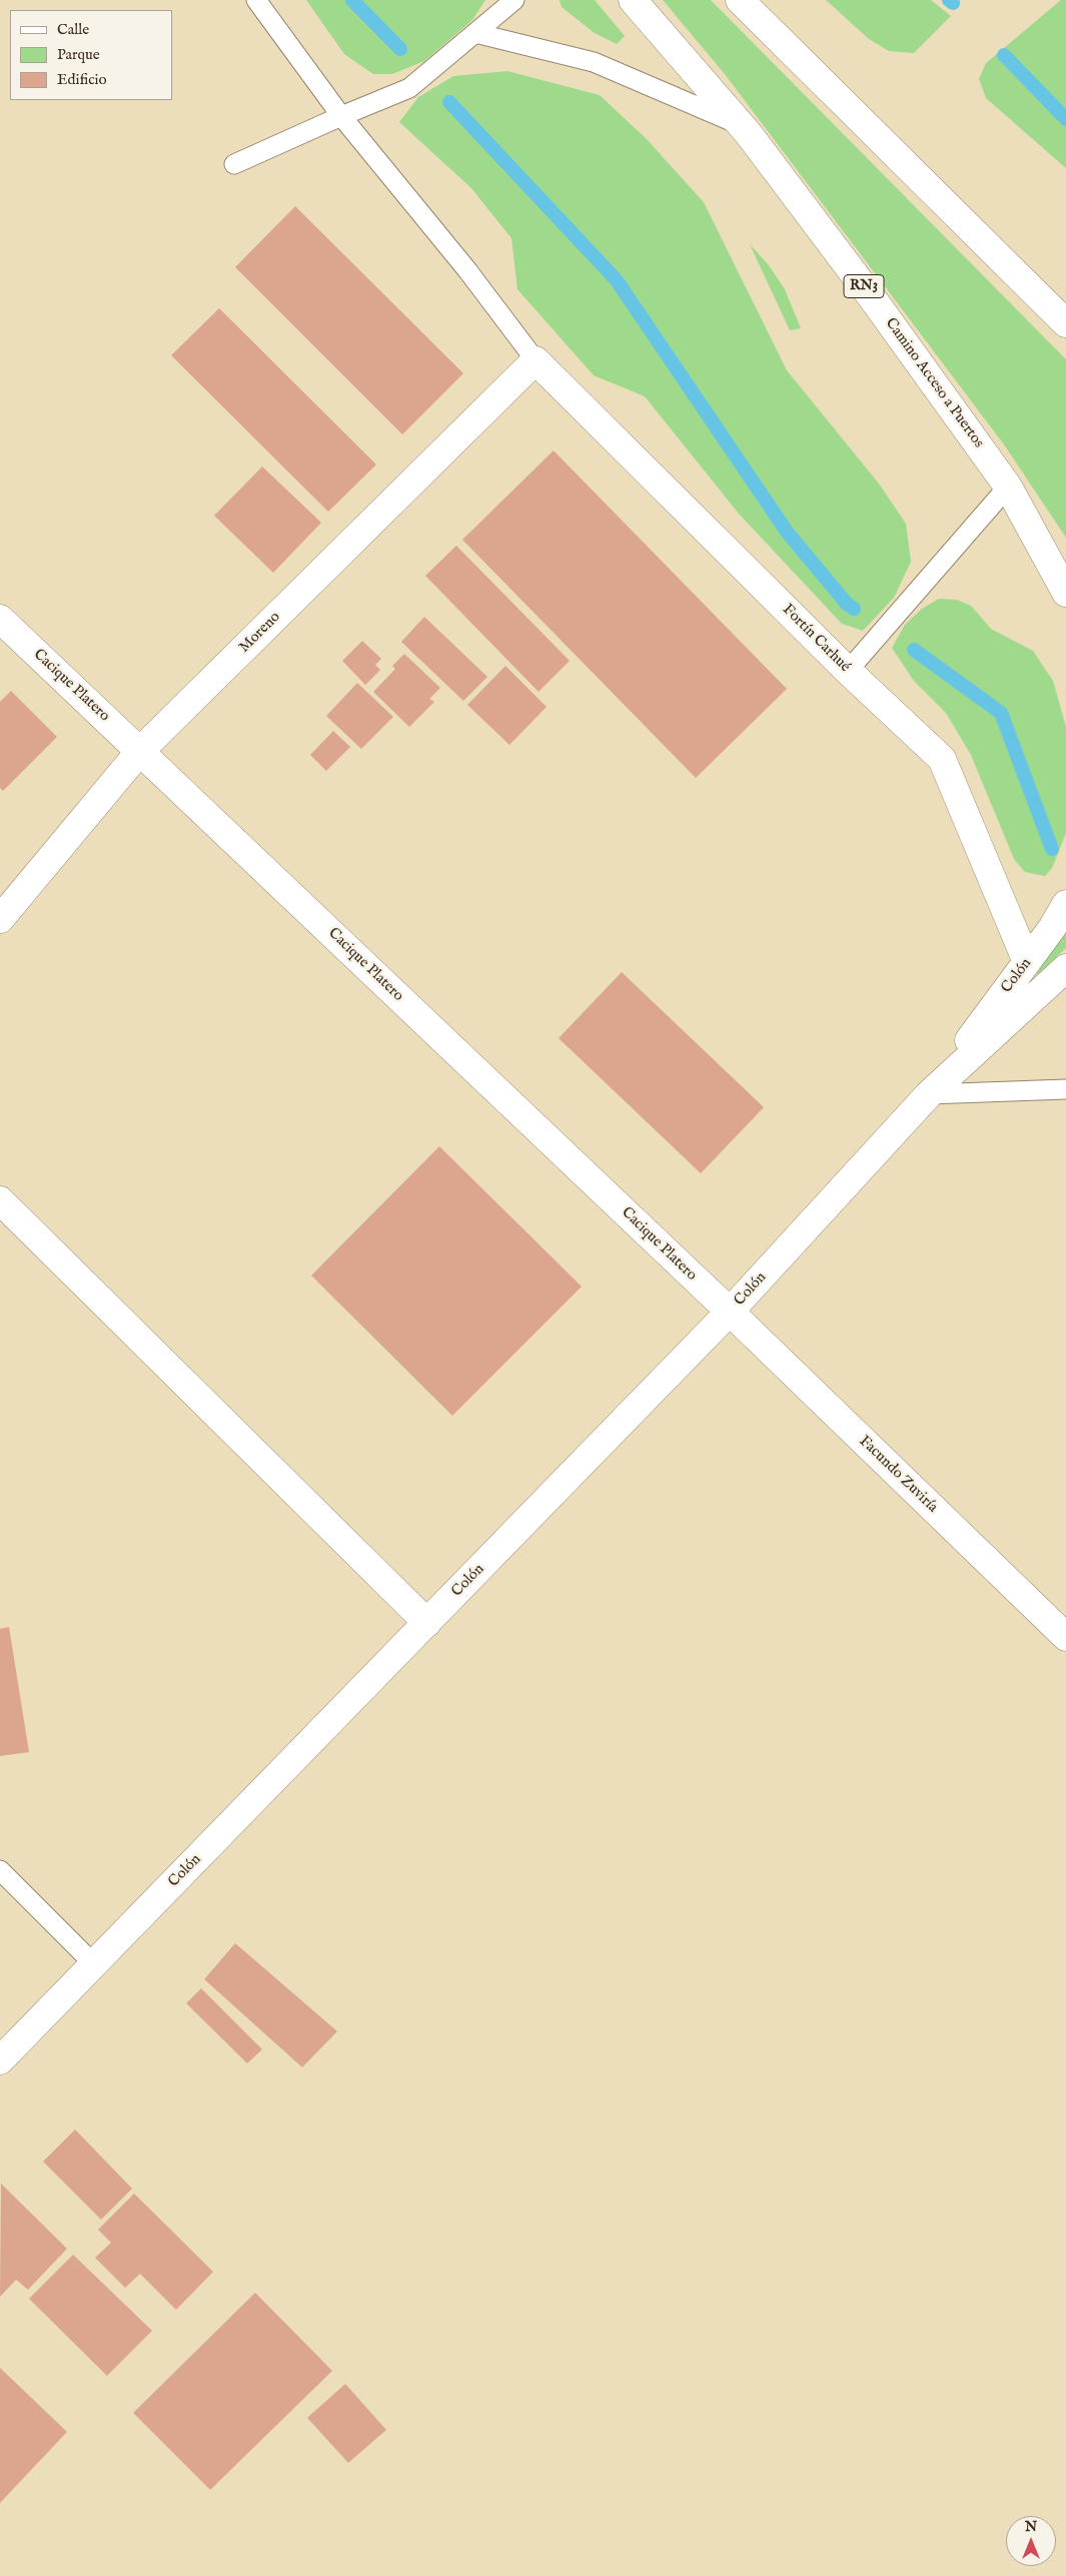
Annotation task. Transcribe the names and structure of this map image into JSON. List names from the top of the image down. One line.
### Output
{"streets":{"main road":["RN3","Camino Acceso a Puertos","Moreno","Fortín Carhué","Cacique Platero","Colón","Facundo Zuviría"]},"crossings":[["Moreno","Fortín Carhué"],["Moreno","Cacique Platero"],["Fortín Carhué","Colón"],["Cacique Platero","Colón"],["Cacique Platero","Facundo Zuviría"],["Colón","Facundo Zuviría"]],"legend":["Calle","Parque","Edificio"],"north":"top"}
